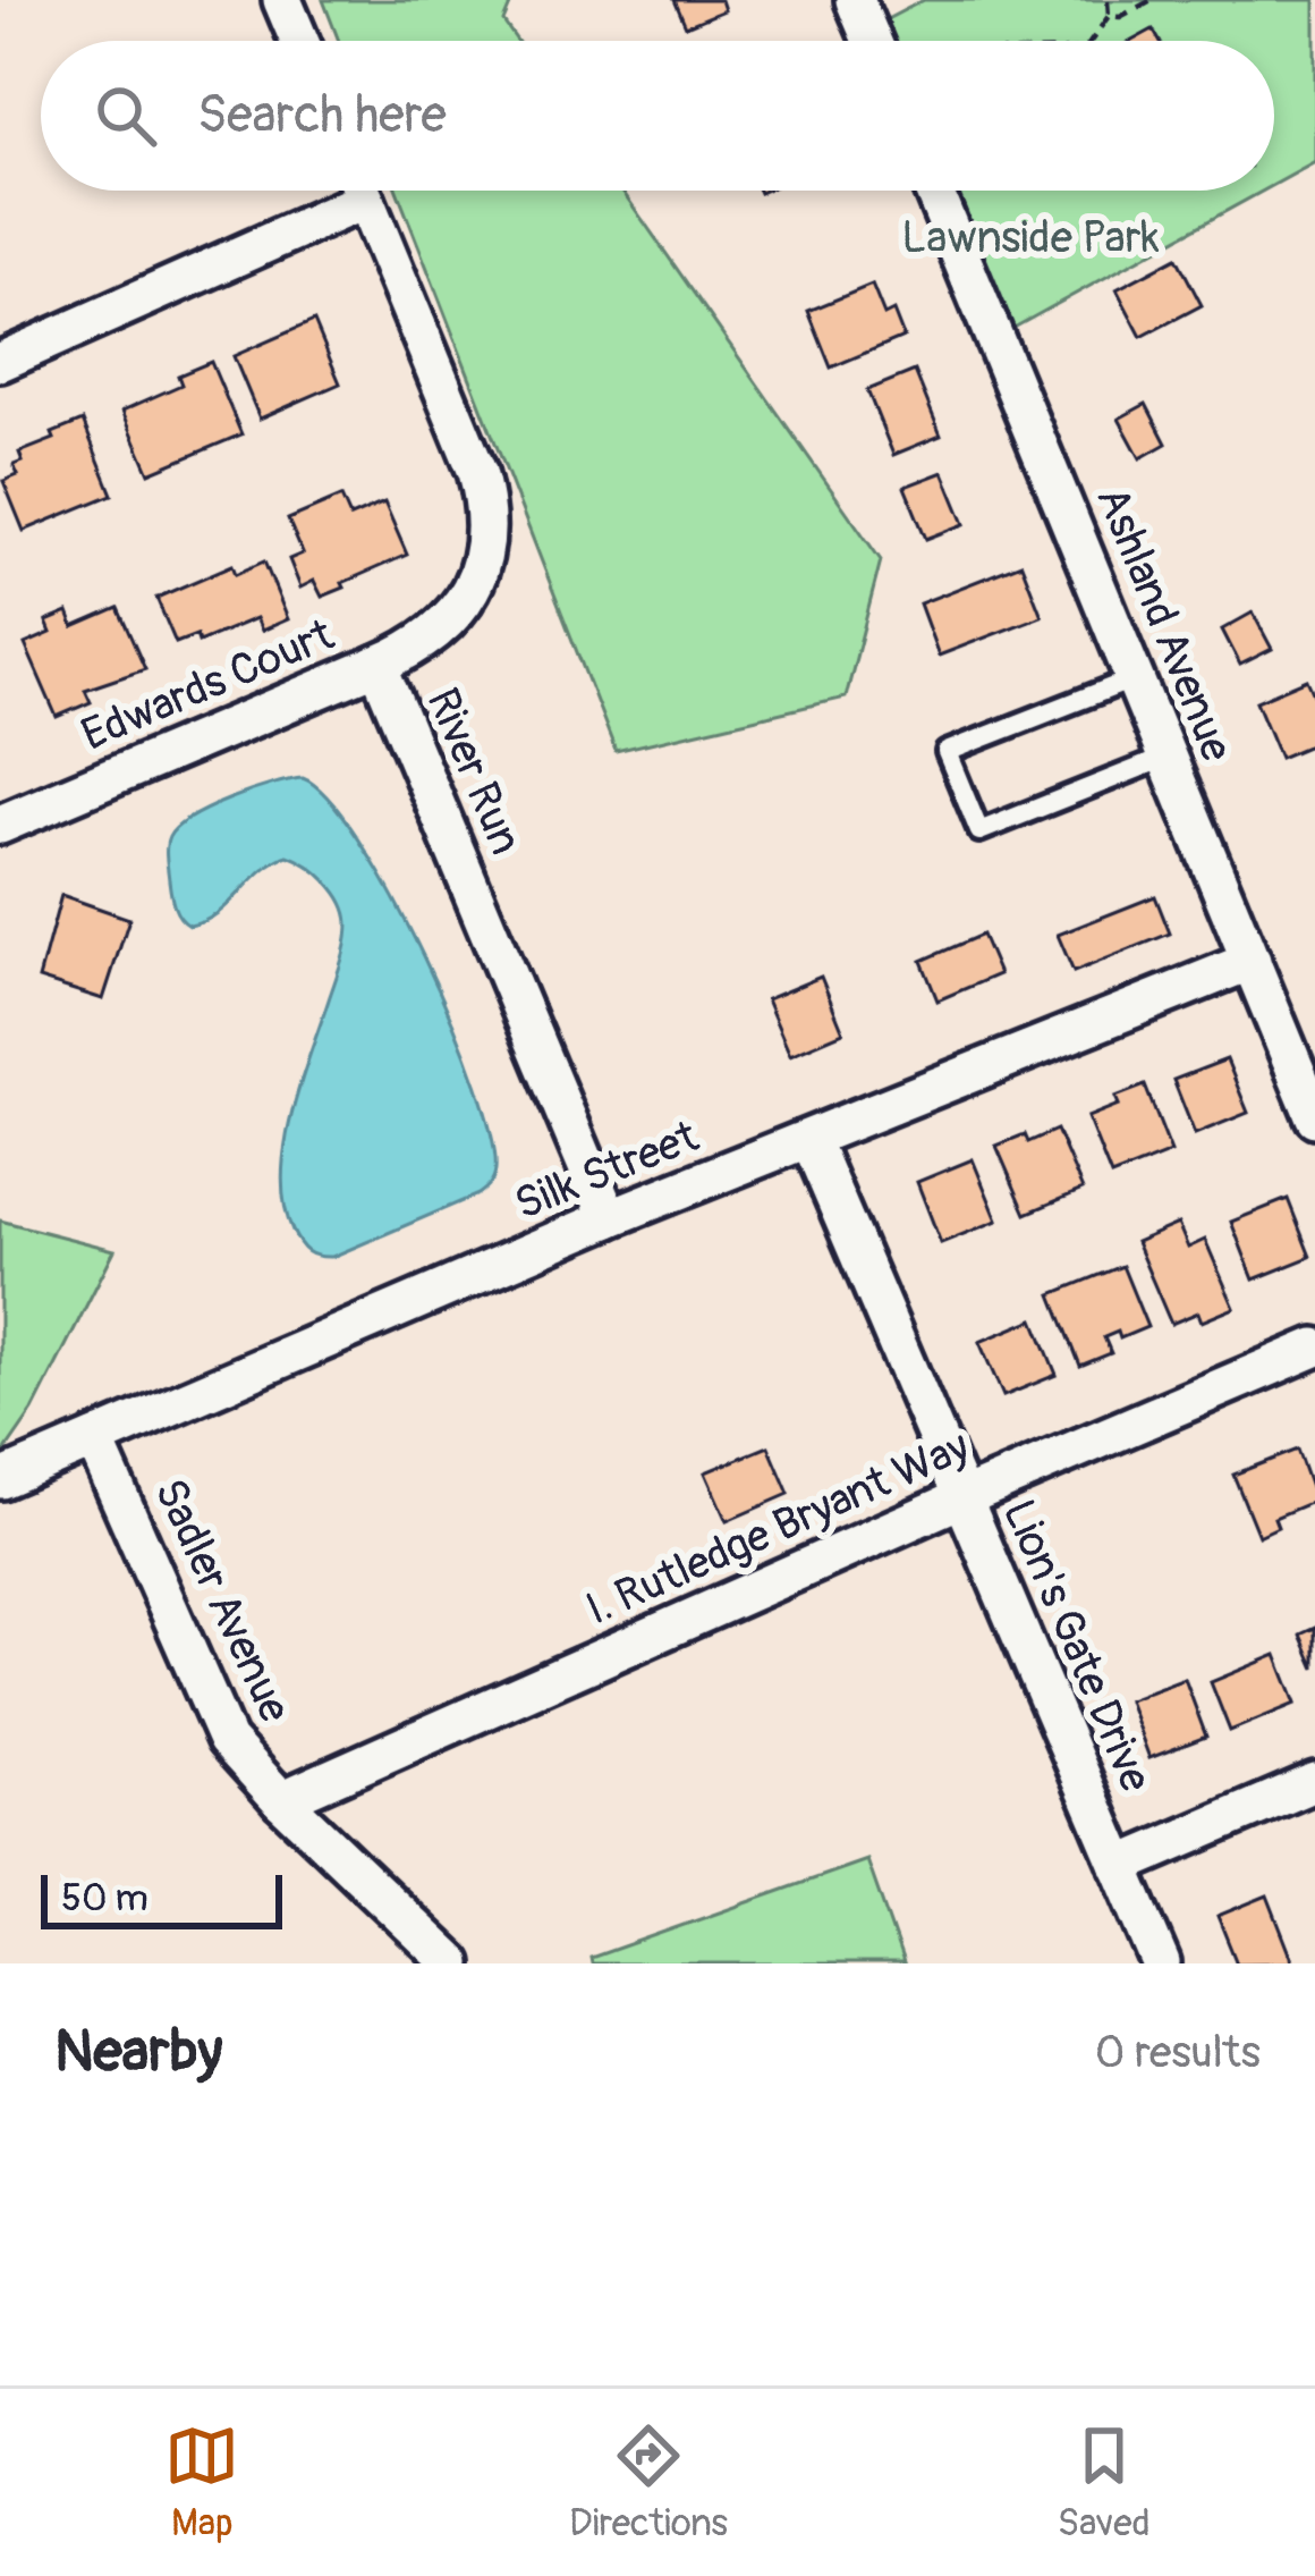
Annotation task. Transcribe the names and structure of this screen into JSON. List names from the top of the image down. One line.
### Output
{"streets":{"street":["Ashland Avenue","Edwards Court","River Run","Silk Street","I. Rutledge Bryant Way","Sadler Avenue","Lion's Gate Drive"]},"crossings":[["Ashland Avenue","Silk Street"],["Edwards Court","River Run"],["River Run","Silk Street"],["Silk Street","Sadler Avenue"],["Silk Street","Lion's Gate Drive"],["I. Rutledge Bryant Way","Sadler Avenue"],["I. Rutledge Bryant Way","Lion's Gate Drive"]],"parks":["Lawnside Park"],"scale_bar":"50 m","page":{"search":"Search here","scale":"50 m","heading":["Nearby","0 results"],"nav":["Map","Directions","Saved"]}}
